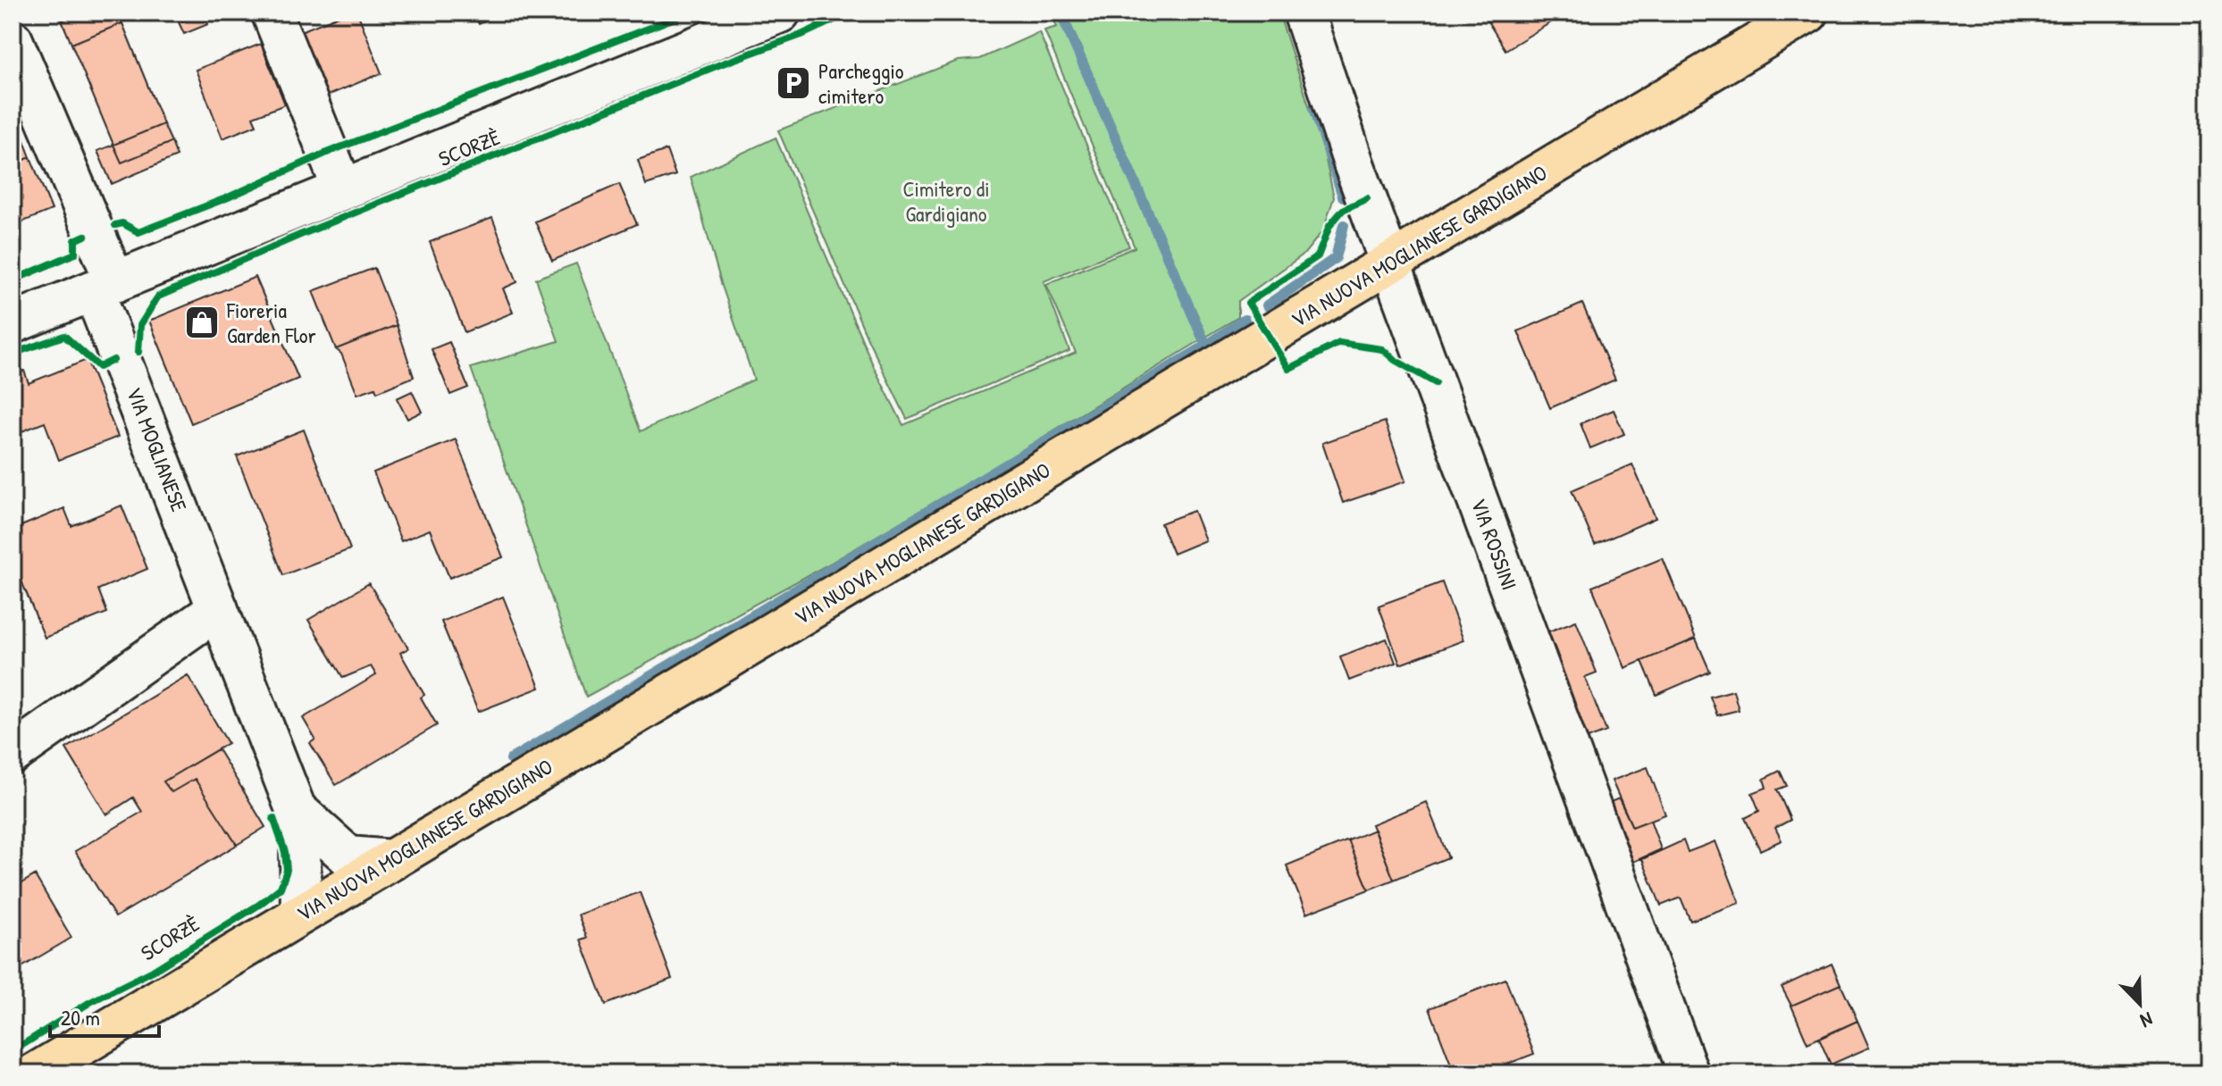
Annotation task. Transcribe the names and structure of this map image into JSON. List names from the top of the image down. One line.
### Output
{"streets":{"main road":["VIA NUOVA MOGLIANESE GARDIGIANO"],"street":["VIA MOGLIANESE","VIA ROSSINI"],"cycle path":["SCORZÈ"]},"crossings":[["VIA NUOVA MOGLIANESE GARDIGIANO","VIA MOGLIANESE"],["VIA NUOVA MOGLIANESE GARDIGIANO","VIA ROSSINI"]],"parks":["Cimitero di Gardigiano"],"places":{"parking":["Parcheggio cimitero"],"shop":["Fioreria Garden Flor"]},"scale_bar":"20 m","north":"bottom right"}
